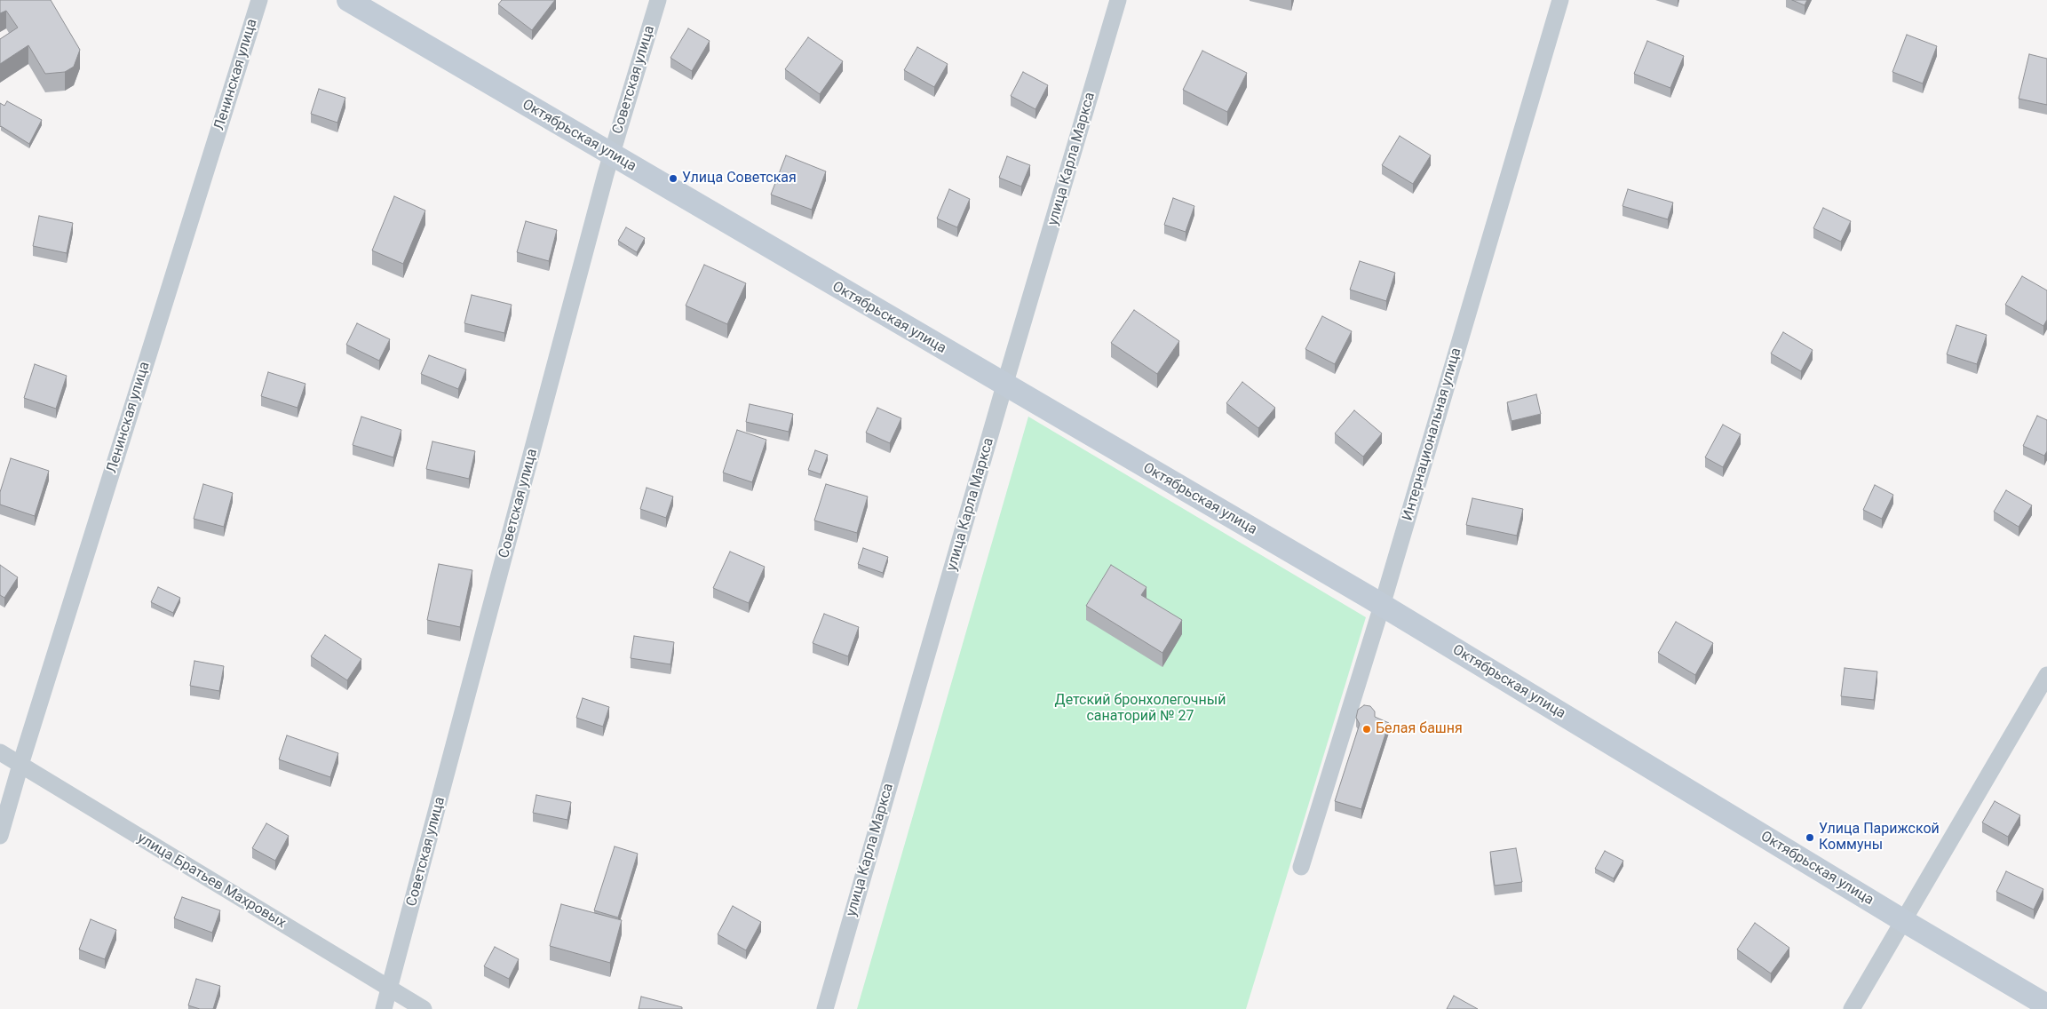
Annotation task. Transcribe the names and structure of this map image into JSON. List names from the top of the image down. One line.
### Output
{"streets":{"main road":["Октябрьская улица"],"street":["Ленинская улица","Советская улица","улица Карла Маркса","Интернациональная улица","улица Братьев Махровых"]},"crossings":[["Ленинская улица","улица Братьев Махровых"],["Советская улица","Октябрьская улица"],["Советская улица","улица Братьев Махровых"],["Октябрьская улица","улица Карла Маркса"],["Октябрьская улица","Интернациональная улица"]],"parks":["Детский бронхолегочный санаторий № 27"],"places":["Улица Советская","Белая башня","Улица Парижской Коммуны"]}
